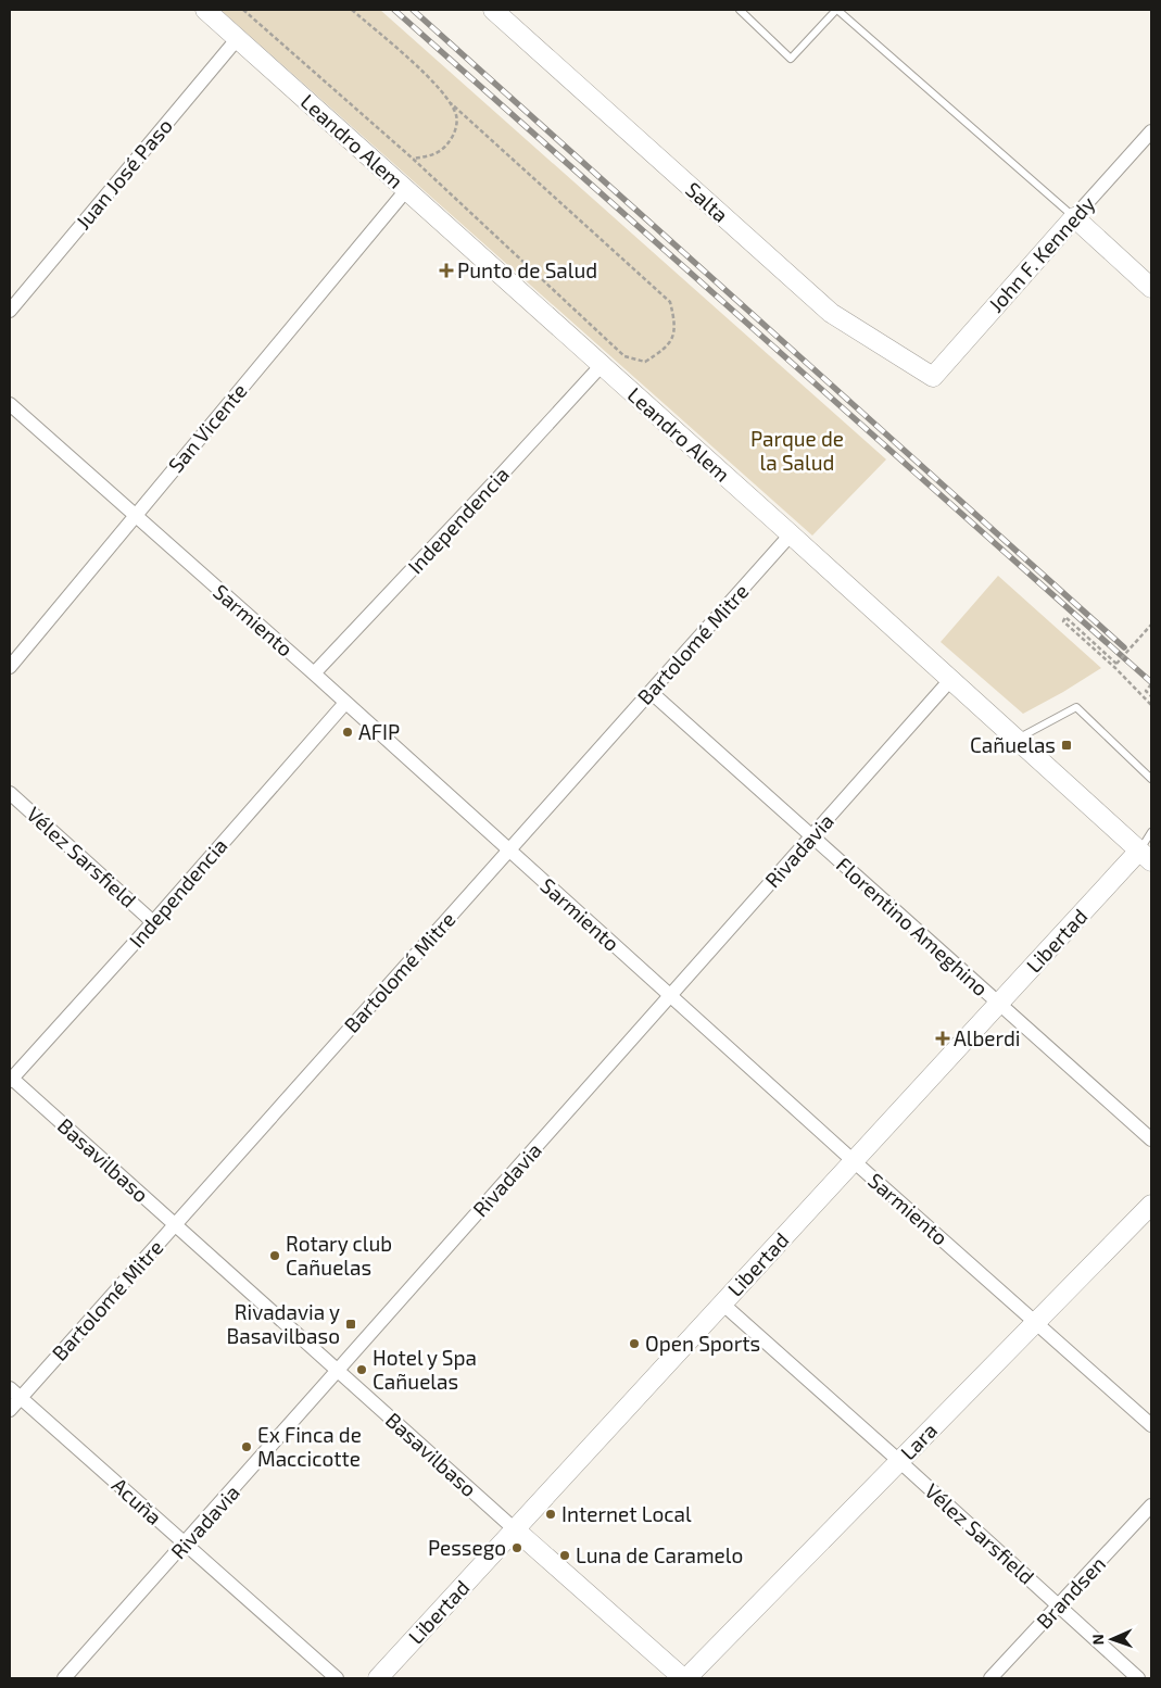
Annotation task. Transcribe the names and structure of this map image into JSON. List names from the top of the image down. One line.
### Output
{"streets":{"street":["Leandro Alem","Juan José Paso","Salta","John F. Kennedy","San Vicente","Independencia","Sarmiento","Bartolomé Mitre","Rivadavia","Vélez Sarsfield","Florentino Ameghino","Libertad","Basavilbaso","Lara","Acuña","Brandsen"]},"crossings":[["Leandro Alem","Juan José Paso"],["Leandro Alem","San Vicente"],["Leandro Alem","Independencia"],["Leandro Alem","Bartolomé Mitre"],["Leandro Alem","Rivadavia"],["Leandro Alem","Libertad"],["Salta","John F. Kennedy"],["San Vicente","Sarmiento"],["Independencia","Sarmiento"],["Independencia","Vélez Sarsfield"],["Independencia","Basavilbaso"],["Sarmiento","Bartolomé Mitre"],["Sarmiento","Rivadavia"],["Sarmiento","Libertad"],["Sarmiento","Lara"],["Bartolomé Mitre","Florentino Ameghino"],["Bartolomé Mitre","Basavilbaso"],["Bartolomé Mitre","Acuña"],["Rivadavia","Florentino Ameghino"],["Rivadavia","Basavilbaso"],["Rivadavia","Acuña"],["Vélez Sarsfield","Libertad"],["Vélez Sarsfield","Lara"],["Vélez Sarsfield","Brandsen"],["Florentino Ameghino","Libertad"],["Libertad","Basavilbaso"],["Basavilbaso","Lara"]],"parks":["Parque de la Salud"],"places":{"health":["Punto de Salud","Alberdi"],"other":["AFIP","Rotary club Cañuelas","Open Sports","Hotel y Spa Cañuelas","Ex Finca de Maccicotte","Internet Local","Pessego","Luna de Caramelo"],"transit":["Cañuelas","Rivadavia y Basavilbaso"]},"north":"left"}
